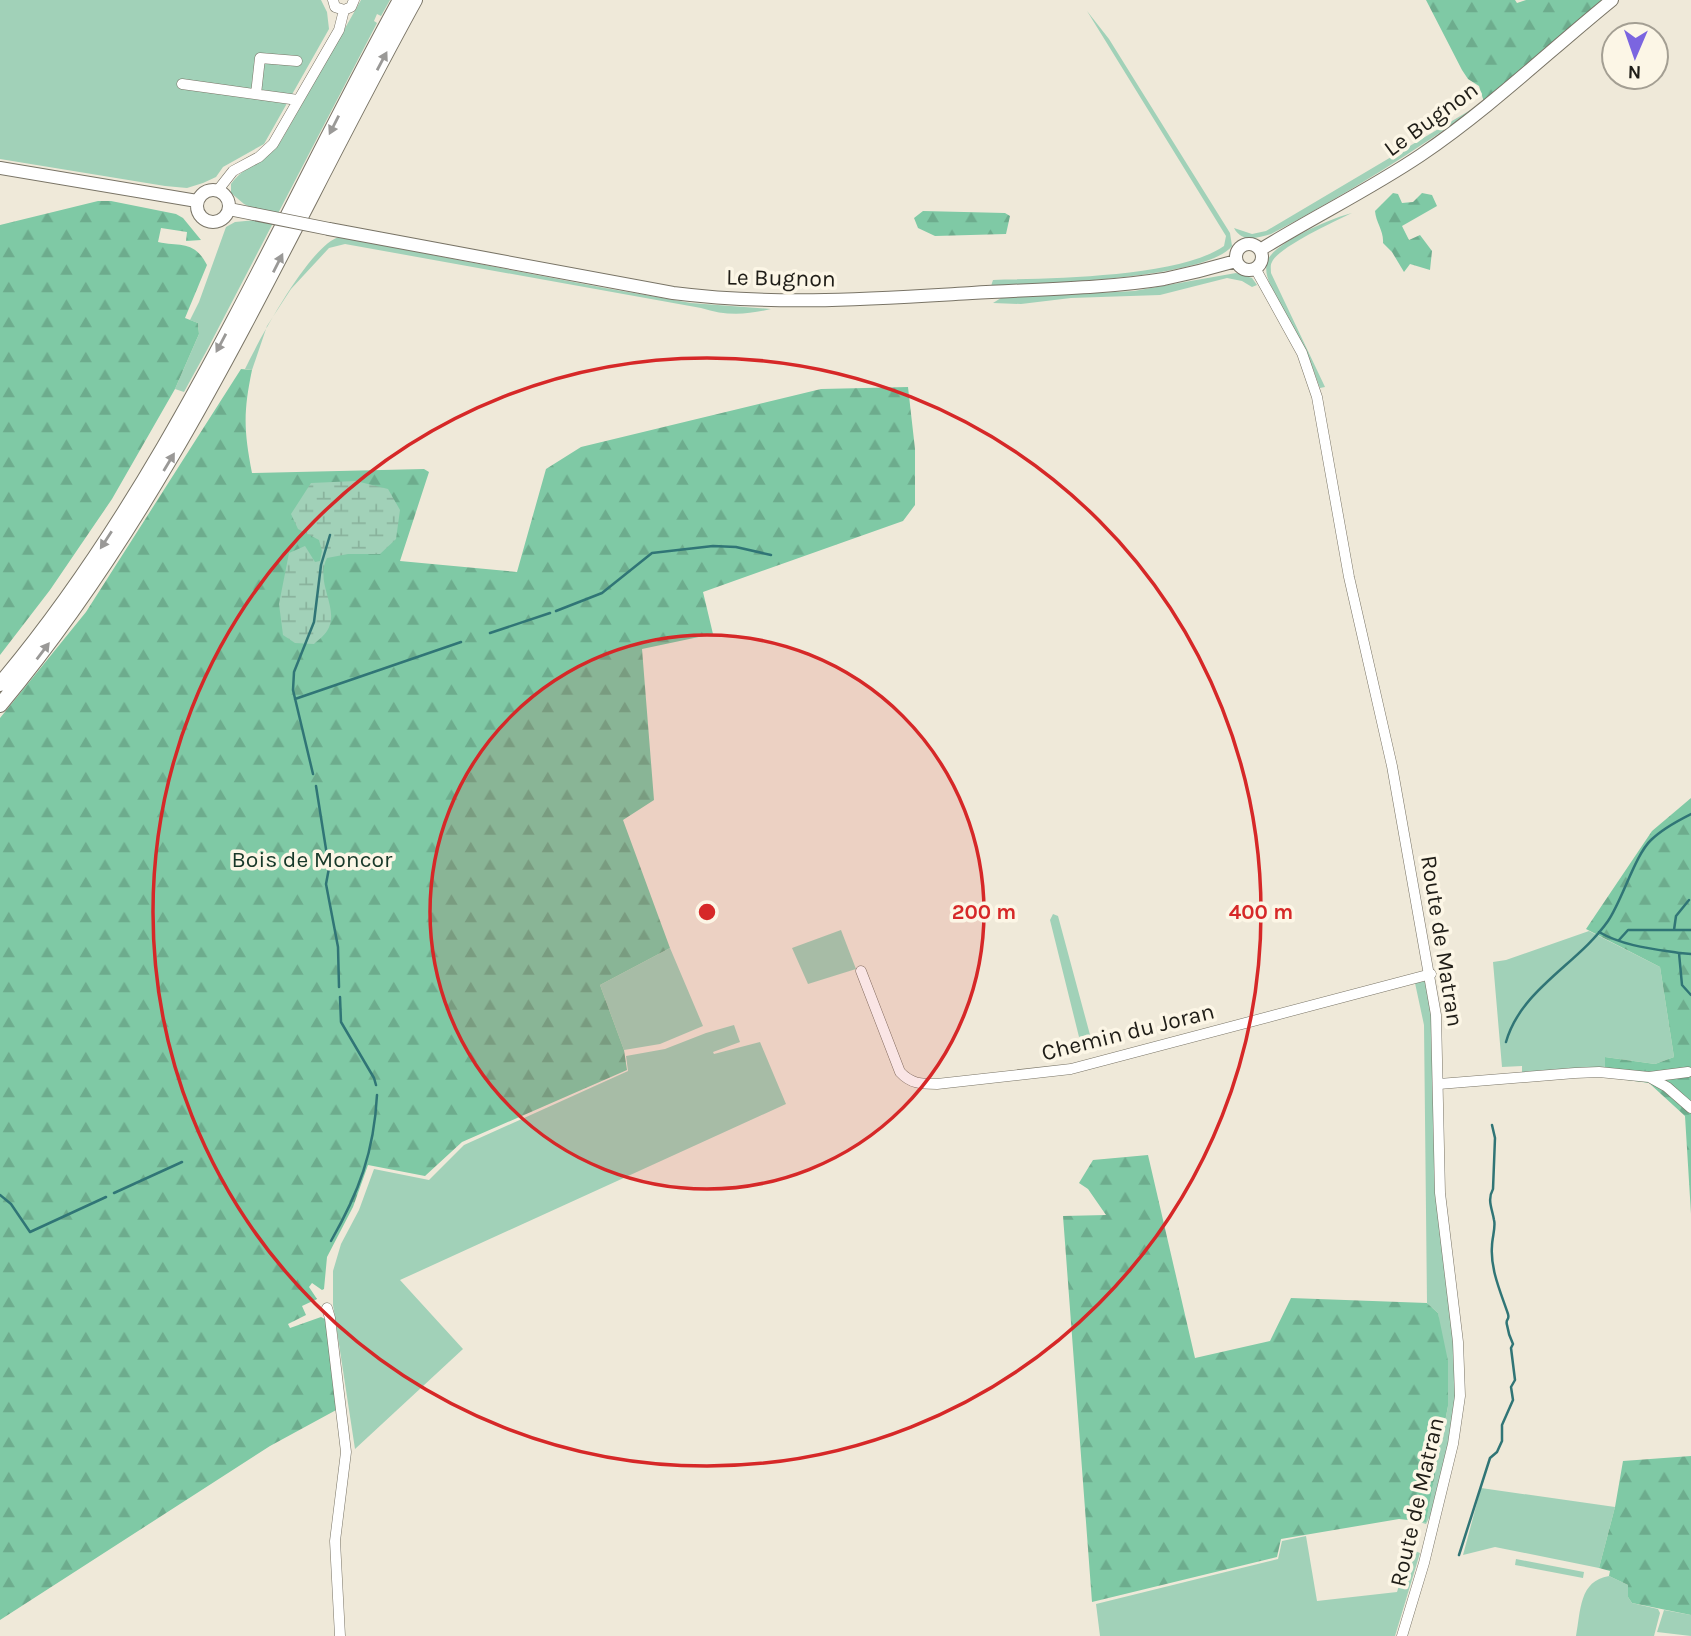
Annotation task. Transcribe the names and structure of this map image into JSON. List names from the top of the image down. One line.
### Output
{"streets":{"main road":["Le Bugnon"],"street":["Route de Matran","Chemin du Joran"]},"crossings":[["Le Bugnon","Route de Matran"],["Route de Matran","Chemin du Joran"]],"parks":["Bois de Moncor"],"north":"bottom","rings":["200 m","400 m"]}
